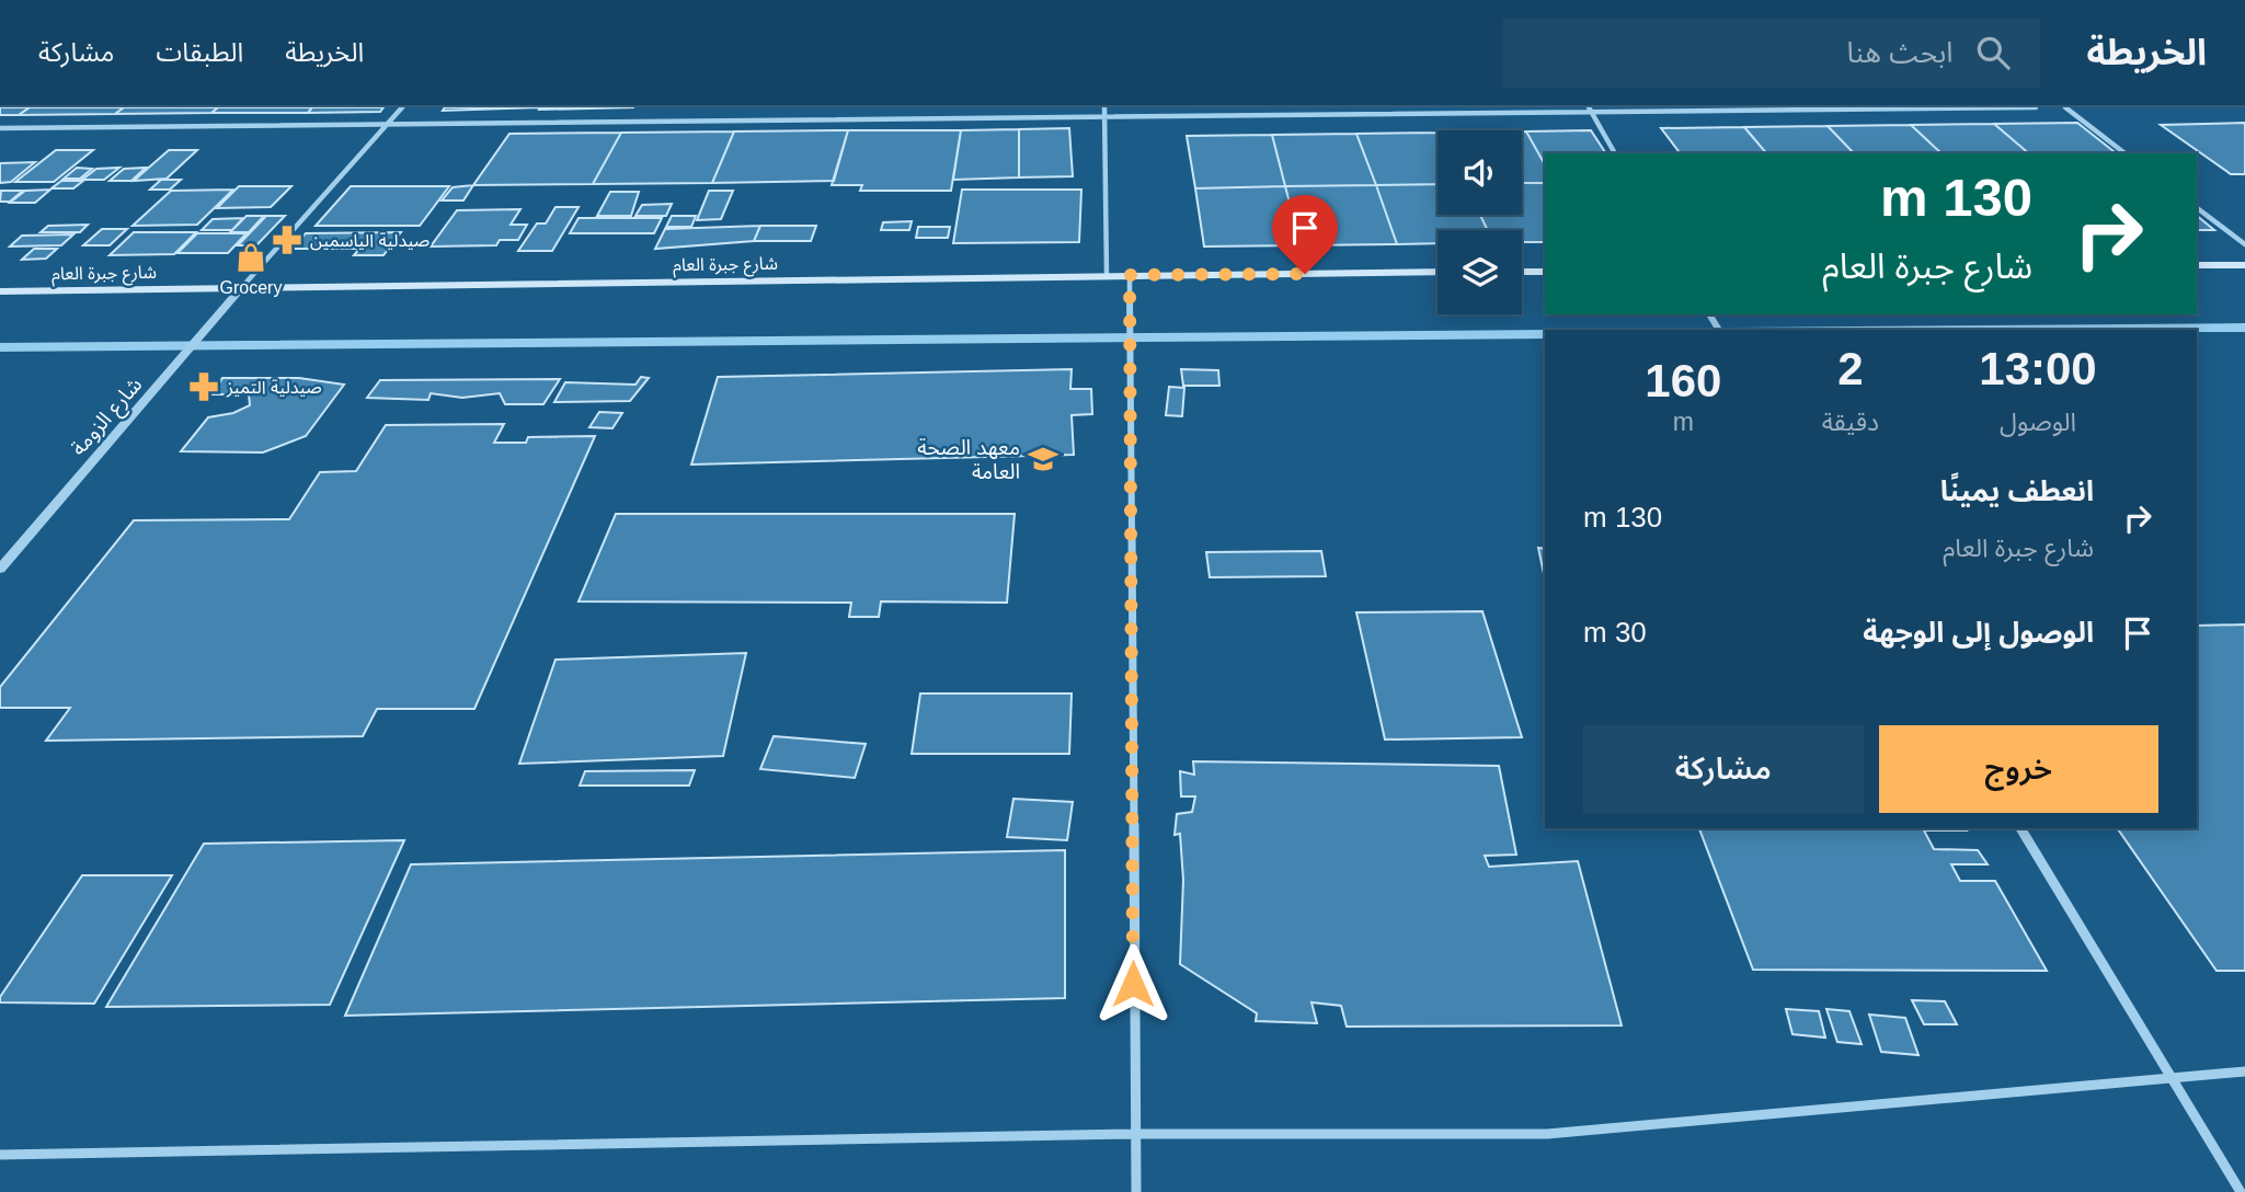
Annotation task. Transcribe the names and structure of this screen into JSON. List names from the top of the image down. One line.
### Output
{"streets":{"main road":["شارع جبرة العام"],"street":["شارع الزومة"]},"crossings":[["شارع جبرة العام","شارع الزومة"]],"places":{"pharmacy":["صيدلية الياسمين","صيدلية التميز"],"shop":["Grocery"],"school or university":["معهد الصحة العامة"]},"page":{"header":"الخريطة","search":"ابحث هنا","nav":["الخريطة","الطبقات","مشاركة"],"turn":["130 m","شارع جبرة العام"],"eta":["13:00","الوصول","2","دقيقة","160","m"],"list":[{"name":"انعطف يمينًا","note":"شارع جبرة العام","value":"130 m"},{"name":"الوصول إلى الوجهة","value":"30 m"}],"buttons":["خروج","مشاركة"]}}
